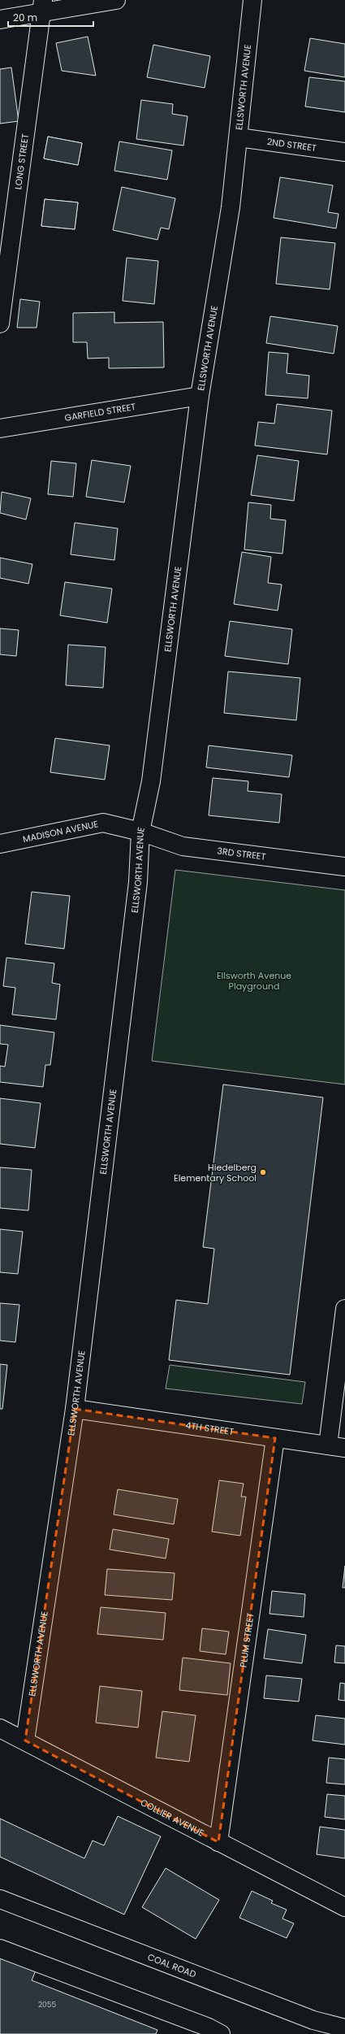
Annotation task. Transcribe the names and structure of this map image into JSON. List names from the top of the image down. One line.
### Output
{"streets":{"street":["ELLSWORTH AVENUE","2ND STREET","LONG STREET","GARFIELD STREET","MADISON AVENUE","3RD STREET","4TH STREET","PLUM STREET","COLLIER AVENUE","COAL ROAD"]},"crossings":[["ELLSWORTH AVENUE","2ND STREET"],["ELLSWORTH AVENUE","GARFIELD STREET"],["ELLSWORTH AVENUE","MADISON AVENUE"],["ELLSWORTH AVENUE","3RD STREET"],["ELLSWORTH AVENUE","4TH STREET"],["ELLSWORTH AVENUE","COLLIER AVENUE"],["MADISON AVENUE","3RD STREET"],["4TH STREET","PLUM STREET"],["PLUM STREET","COLLIER AVENUE"]],"parks":["Ellsworth Avenue Playground"],"places":["Hiedelberg Elementary School"],"house_numbers":["2055"],"scale_bar":"20 m"}
